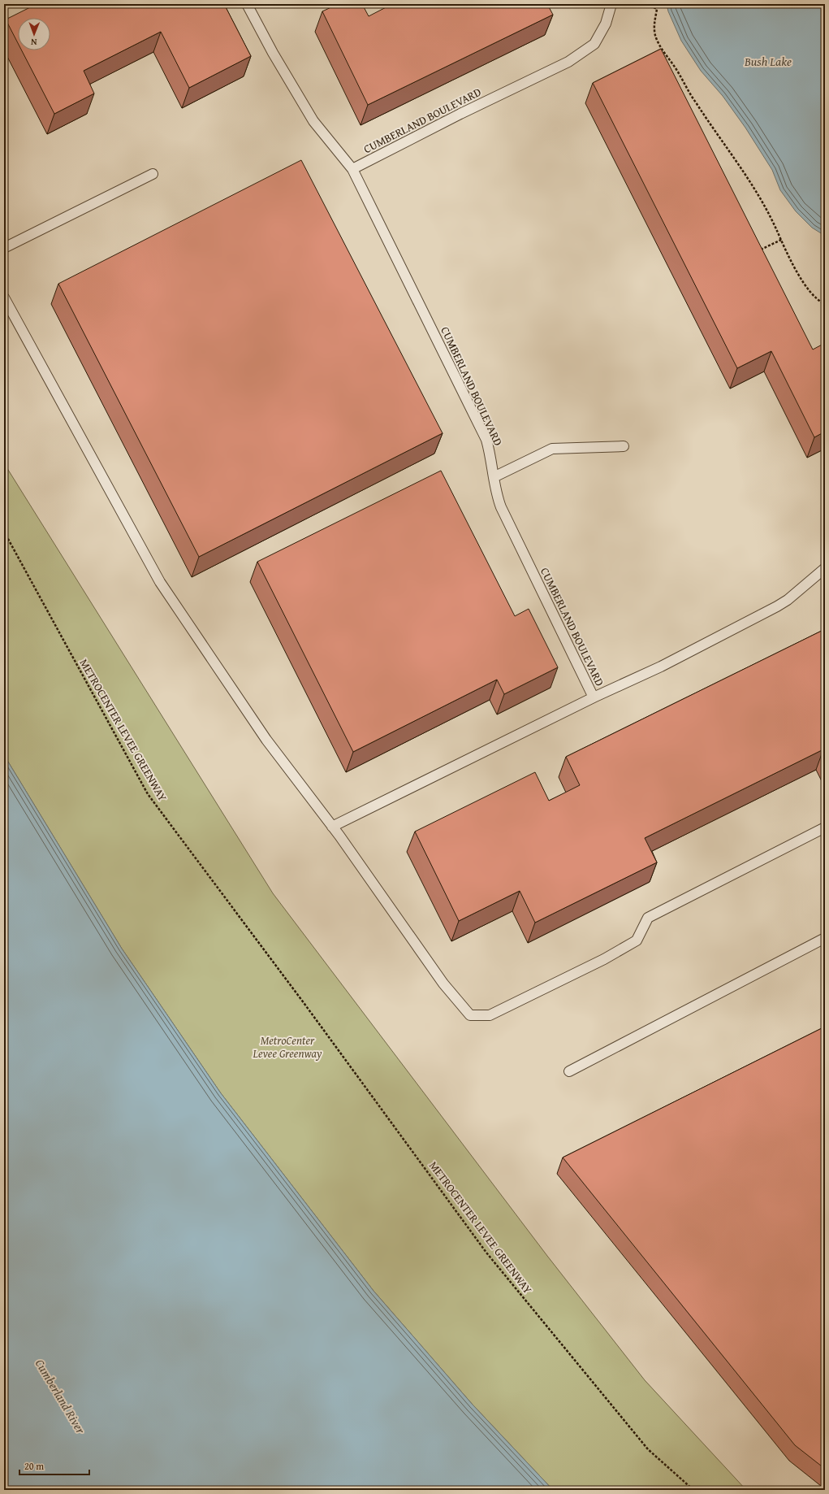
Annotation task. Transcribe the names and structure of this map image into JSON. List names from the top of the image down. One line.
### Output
{"streets":{"lane":["CUMBERLAND BOULEVARD"],"path":["METROCENTER LEVEE GREENWAY"]},"water":["Bush Lake","Cumberland River"],"parks":["MetroCenter Levee Greenway"],"scale_bar":"20 m","north":"bottom"}
